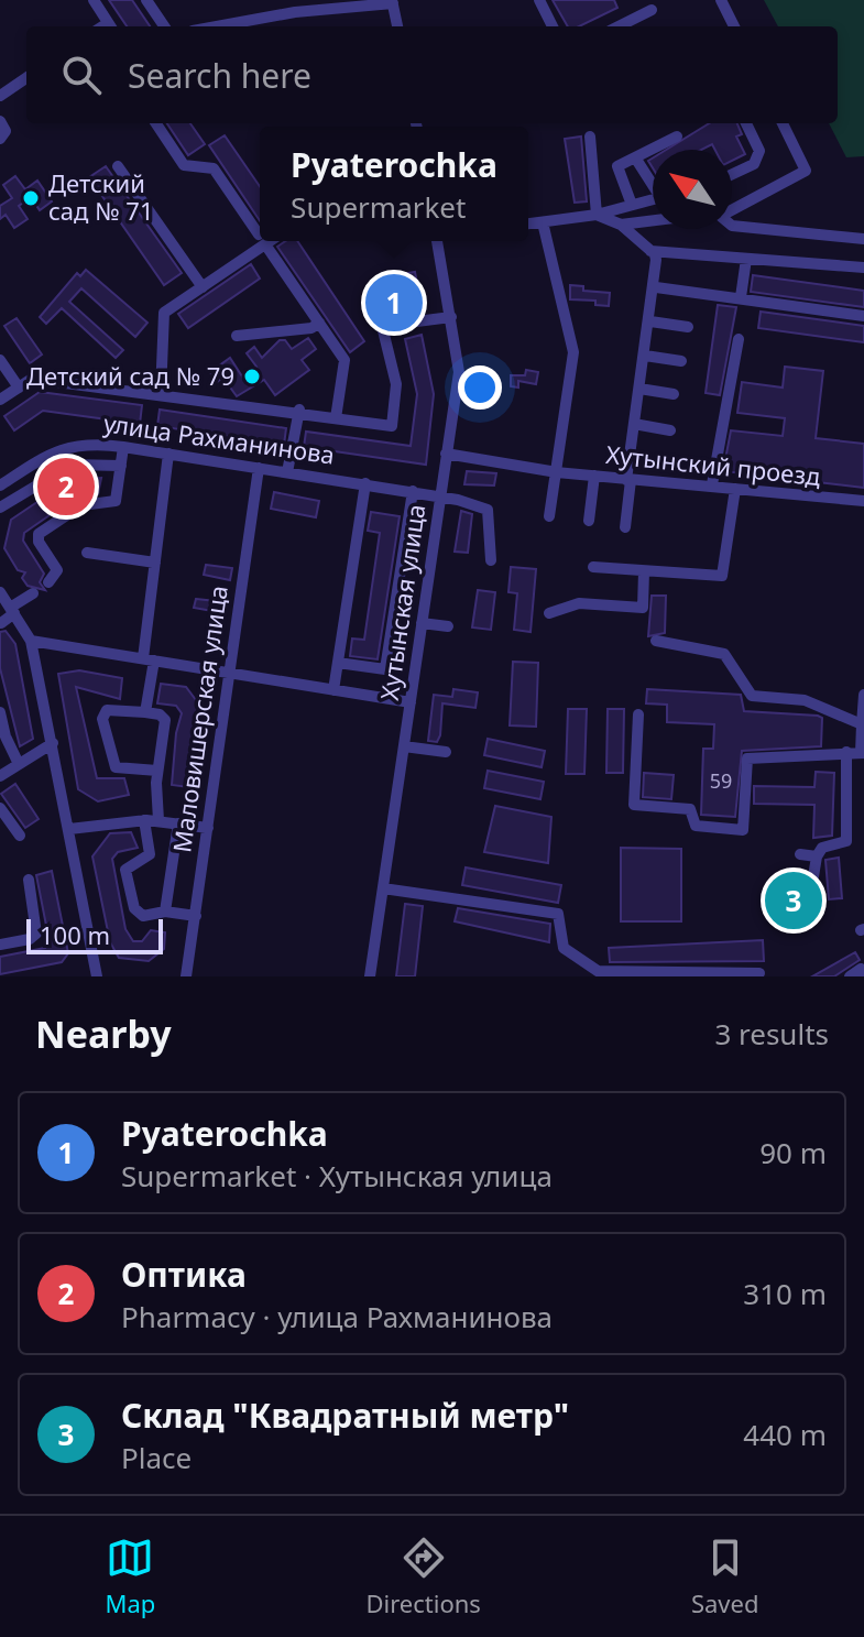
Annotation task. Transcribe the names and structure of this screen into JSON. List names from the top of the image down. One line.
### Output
{"streets":{"street":["улица Рахманинова","Хутынский проезд","Хутынская улица","Маловишерская улица"]},"crossings":[["улица Рахманинова","Хутынская улица"],["улица Рахманинова","Маловишерская улица"],["Хутынский проезд","Хутынская улица"]],"places":["Детский сад № 71","Детский сад № 79"],"house_numbers":["59"],"scale_bar":"100 m","north":"top left","page":{"search":"Search here","popup":["Pyaterochka","Supermarket"],"pins":["1","2","3"],"scale":"100 m","heading":["Nearby","3 results"],"list":[{"mark":"1","name":"Pyaterochka","note":"Supermarket · Хутынская улица","value":"90 m"},{"mark":"2","name":"Оптика","note":"Pharmacy · улица Рахманинова","value":"310 m"},{"mark":"3","name":"Склад \"Квадратный метр\"","note":"Place","value":"440 m"}],"nav":["Map","Directions","Saved"]}}
